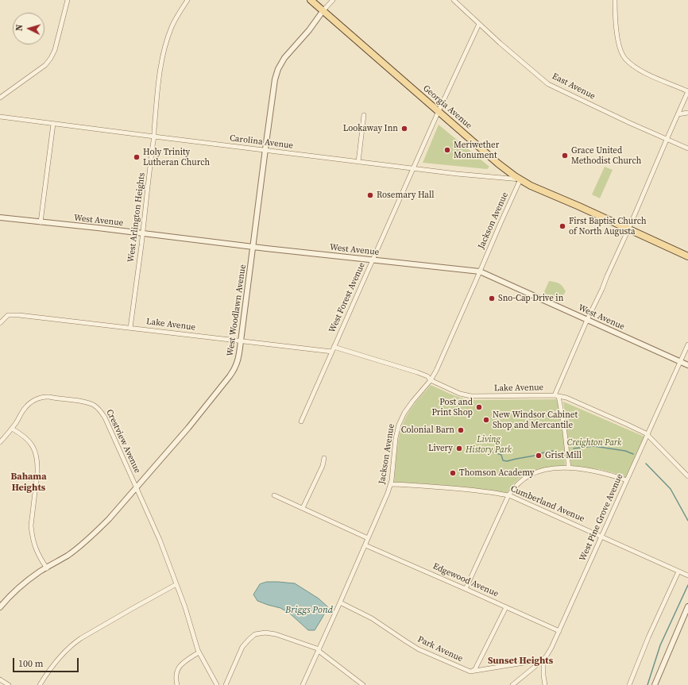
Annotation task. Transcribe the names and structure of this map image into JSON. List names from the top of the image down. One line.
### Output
{"streets":{"main road":["Georgia Avenue"],"street":["East Avenue","Carolina Avenue","West Arlington Heights","West Avenue","Jackson Avenue","West Forest Avenue","West Woodlawn Avenue","Lake Avenue","Crestview Avenue","Cumberland Avenue","West Pine Grove Avenue","Edgewood Avenue","Park Avenue"]},"crossings":[["East Avenue","West Forest Avenue"],["Georgia Avenue","Carolina Avenue"],["Georgia Avenue","Jackson Avenue"],["Georgia Avenue","West Forest Avenue"],["Georgia Avenue","West Woodlawn Avenue"],["Carolina Avenue","West Arlington Heights"],["Carolina Avenue","Jackson Avenue"],["Carolina Avenue","West Forest Avenue"],["Carolina Avenue","West Woodlawn Avenue"],["West Arlington Heights","West Avenue"],["West Arlington Heights","Lake Avenue"],["West Avenue","Jackson Avenue"],["West Avenue","West Forest Avenue"],["West Avenue","West Woodlawn Avenue"],["West Avenue","West Pine Grove Avenue"],["Jackson Avenue","Lake Avenue"],["Jackson Avenue","Cumberland Avenue"],["Jackson Avenue","Edgewood Avenue"],["Jackson Avenue","Park Avenue"],["West Forest Avenue","Lake Avenue"],["West Woodlawn Avenue","Lake Avenue"],["West Woodlawn Avenue","Crestview Avenue"],["Lake Avenue","West Pine Grove Avenue"],["Cumberland Avenue","West Pine Grove Avenue"],["West Pine Grove Avenue","Edgewood Avenue"],["West Pine Grove Avenue","Park Avenue"]],"districts":["Bahama Heights","Sunset Heights"],"water":["Briggs Pond"],"parks":["Living History Park","Creighton Park"],"places":["Lookaway Inn","Meriwether Monument","Grace United Methodist Church","Holy Trinity Lutheran Church","Rosemary Hall","First Baptist Church of North Augusta","Sno-Cap Drive in","Post and Print Shop","New Windsor Cabinet Shop and Mercantile","Colonial Barn","Livery","Grist Mill","Thomson Academy"],"scale_bar":"100 m","north":"left"}
